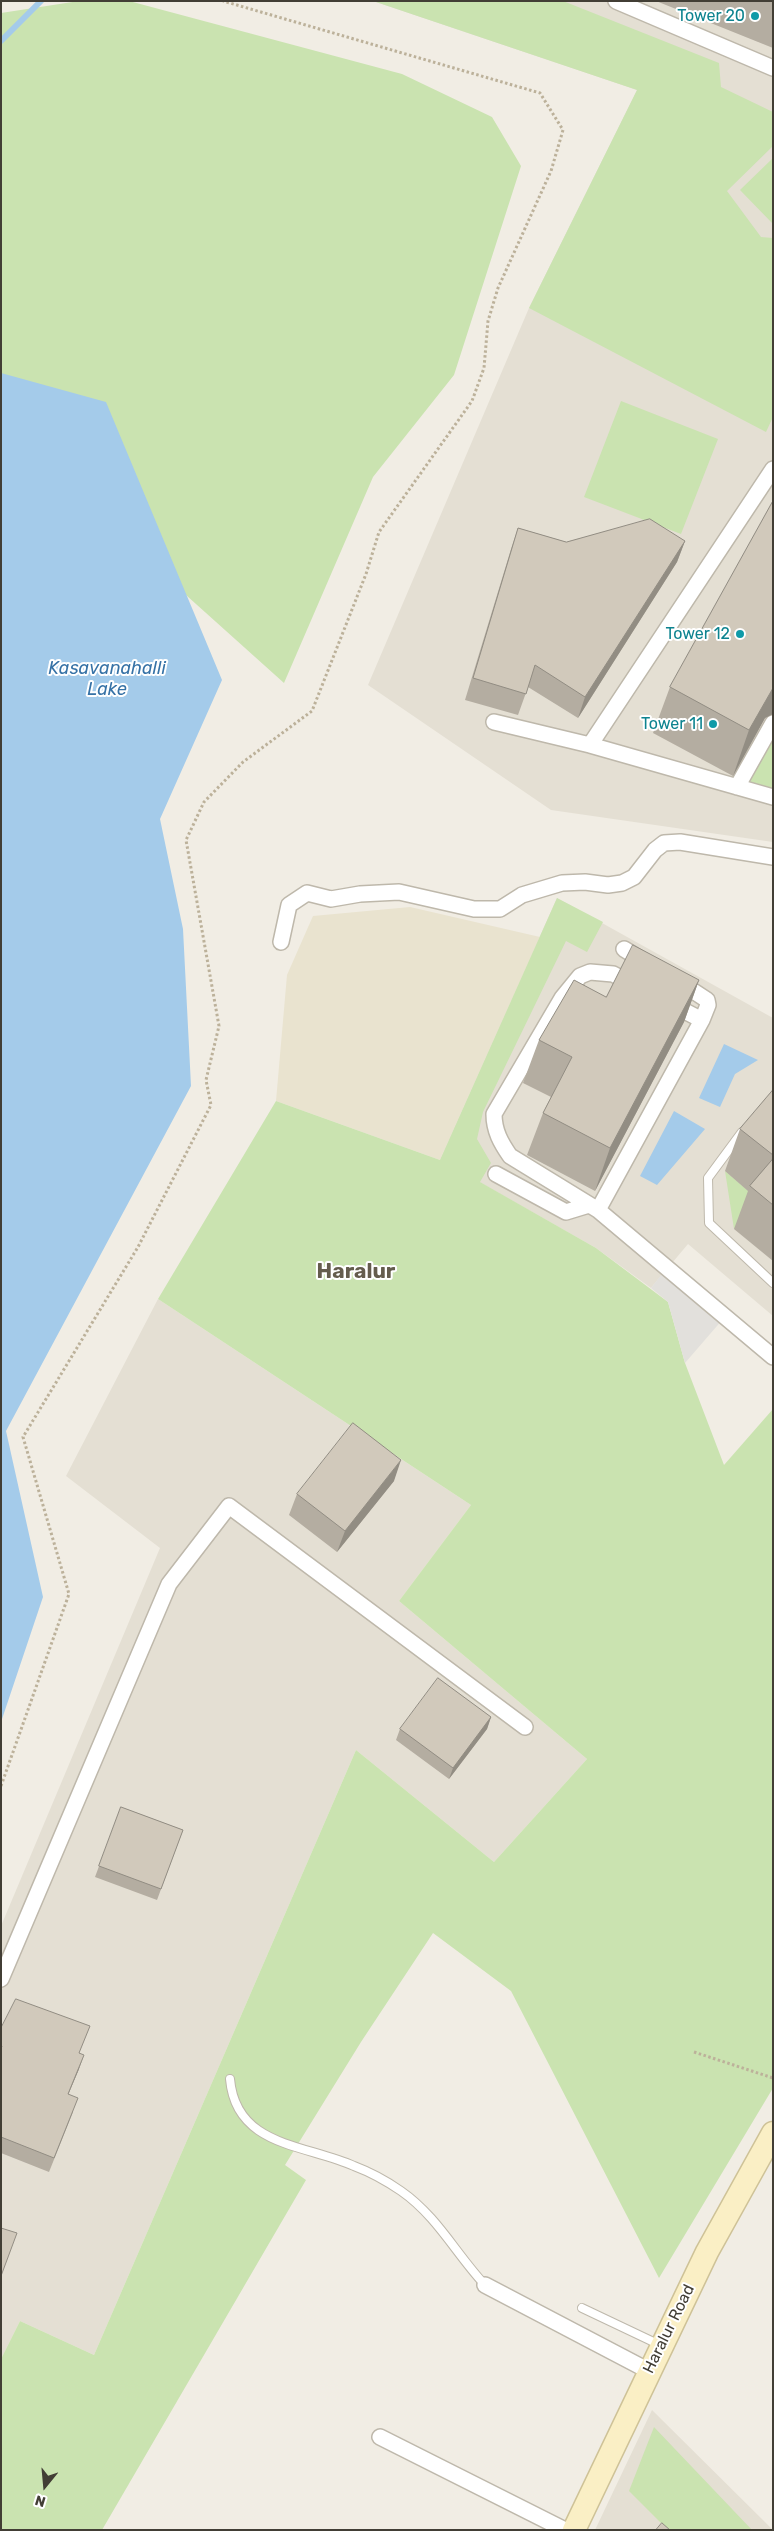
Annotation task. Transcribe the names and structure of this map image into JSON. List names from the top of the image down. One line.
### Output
{"streets":{"street":["Haralur Road"]},"districts":["Haralur"],"water":["Kasavanahalli Lake"],"places":["Tower 20","Tower 12","Tower 11"],"north":"bottom"}
